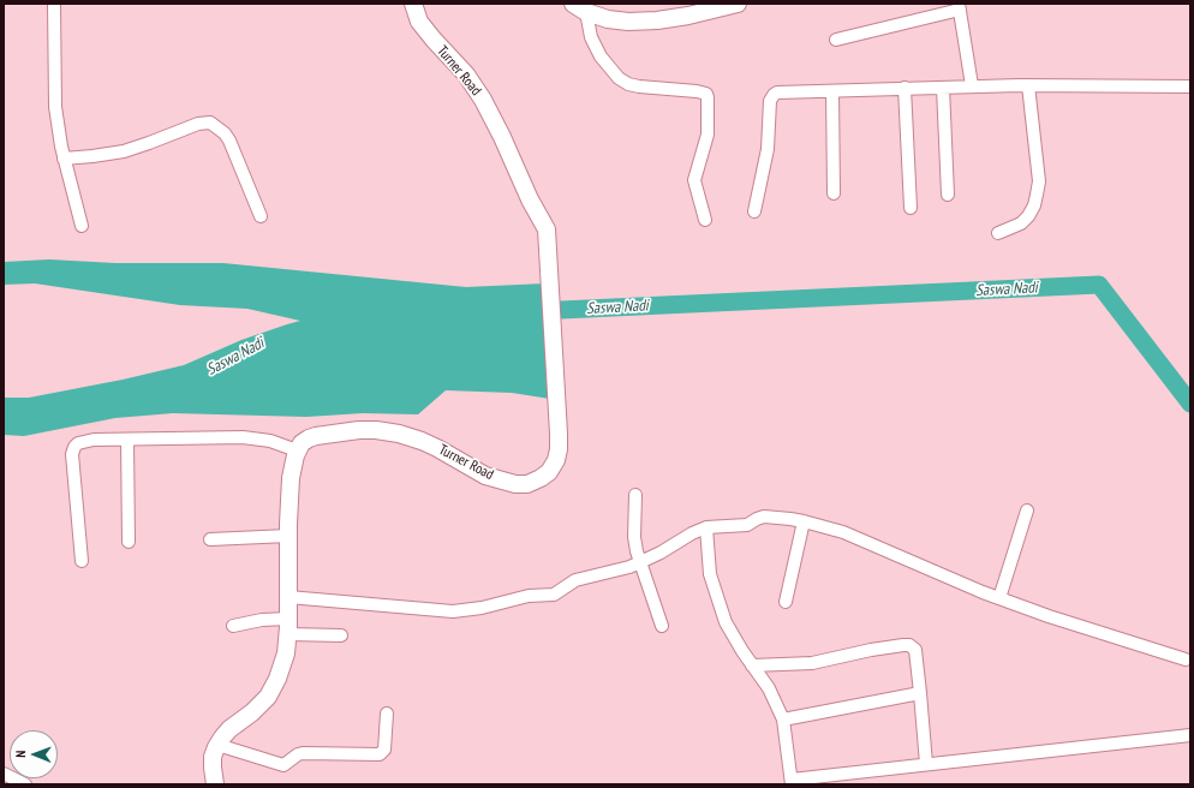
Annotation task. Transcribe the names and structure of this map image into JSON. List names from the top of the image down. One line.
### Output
{"streets":{"main road":["Turner Road"]},"water":["Saswa Nadi"],"north":"left"}
